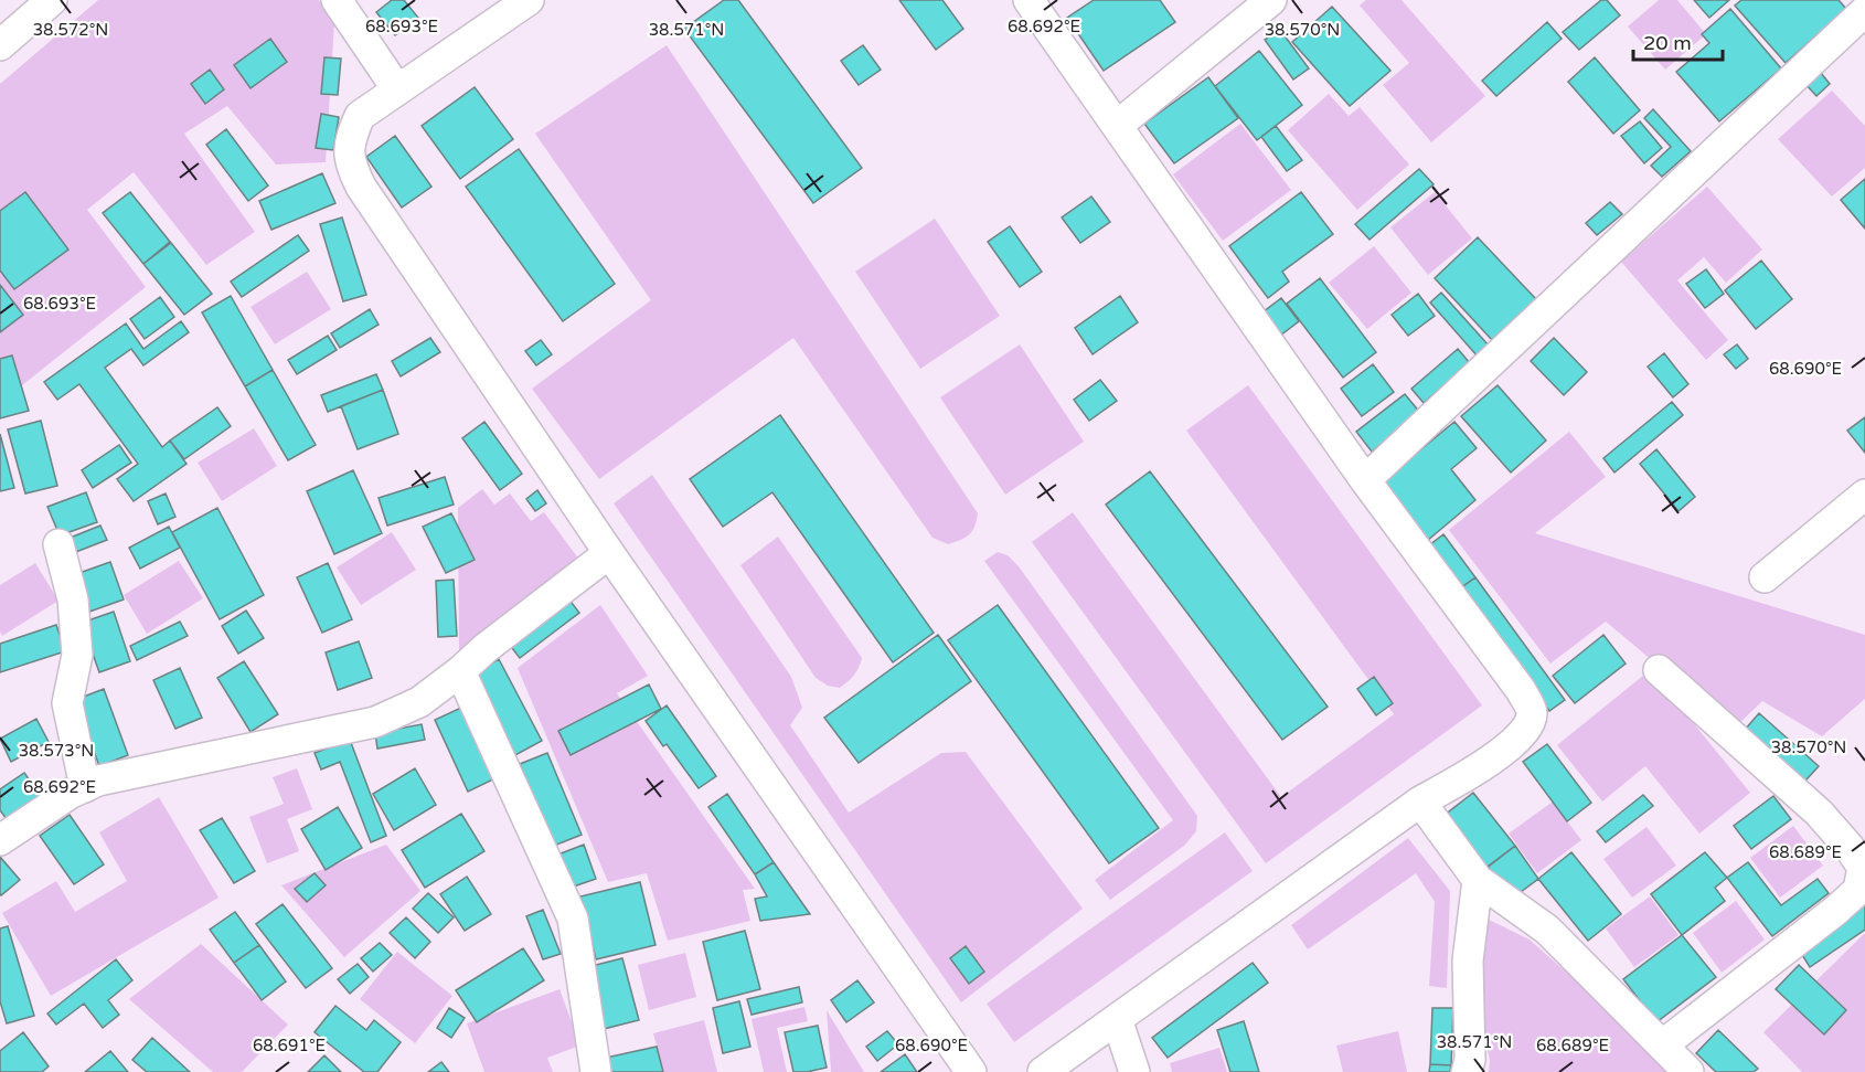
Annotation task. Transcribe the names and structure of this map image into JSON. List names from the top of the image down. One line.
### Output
{"scale_bar":"20 m","coordinates":["68.693°E","68.692°E","38.572°N","38.571°N","38.570°N","68.690°E","38.573°N","68.689°E","68.691°E"]}
